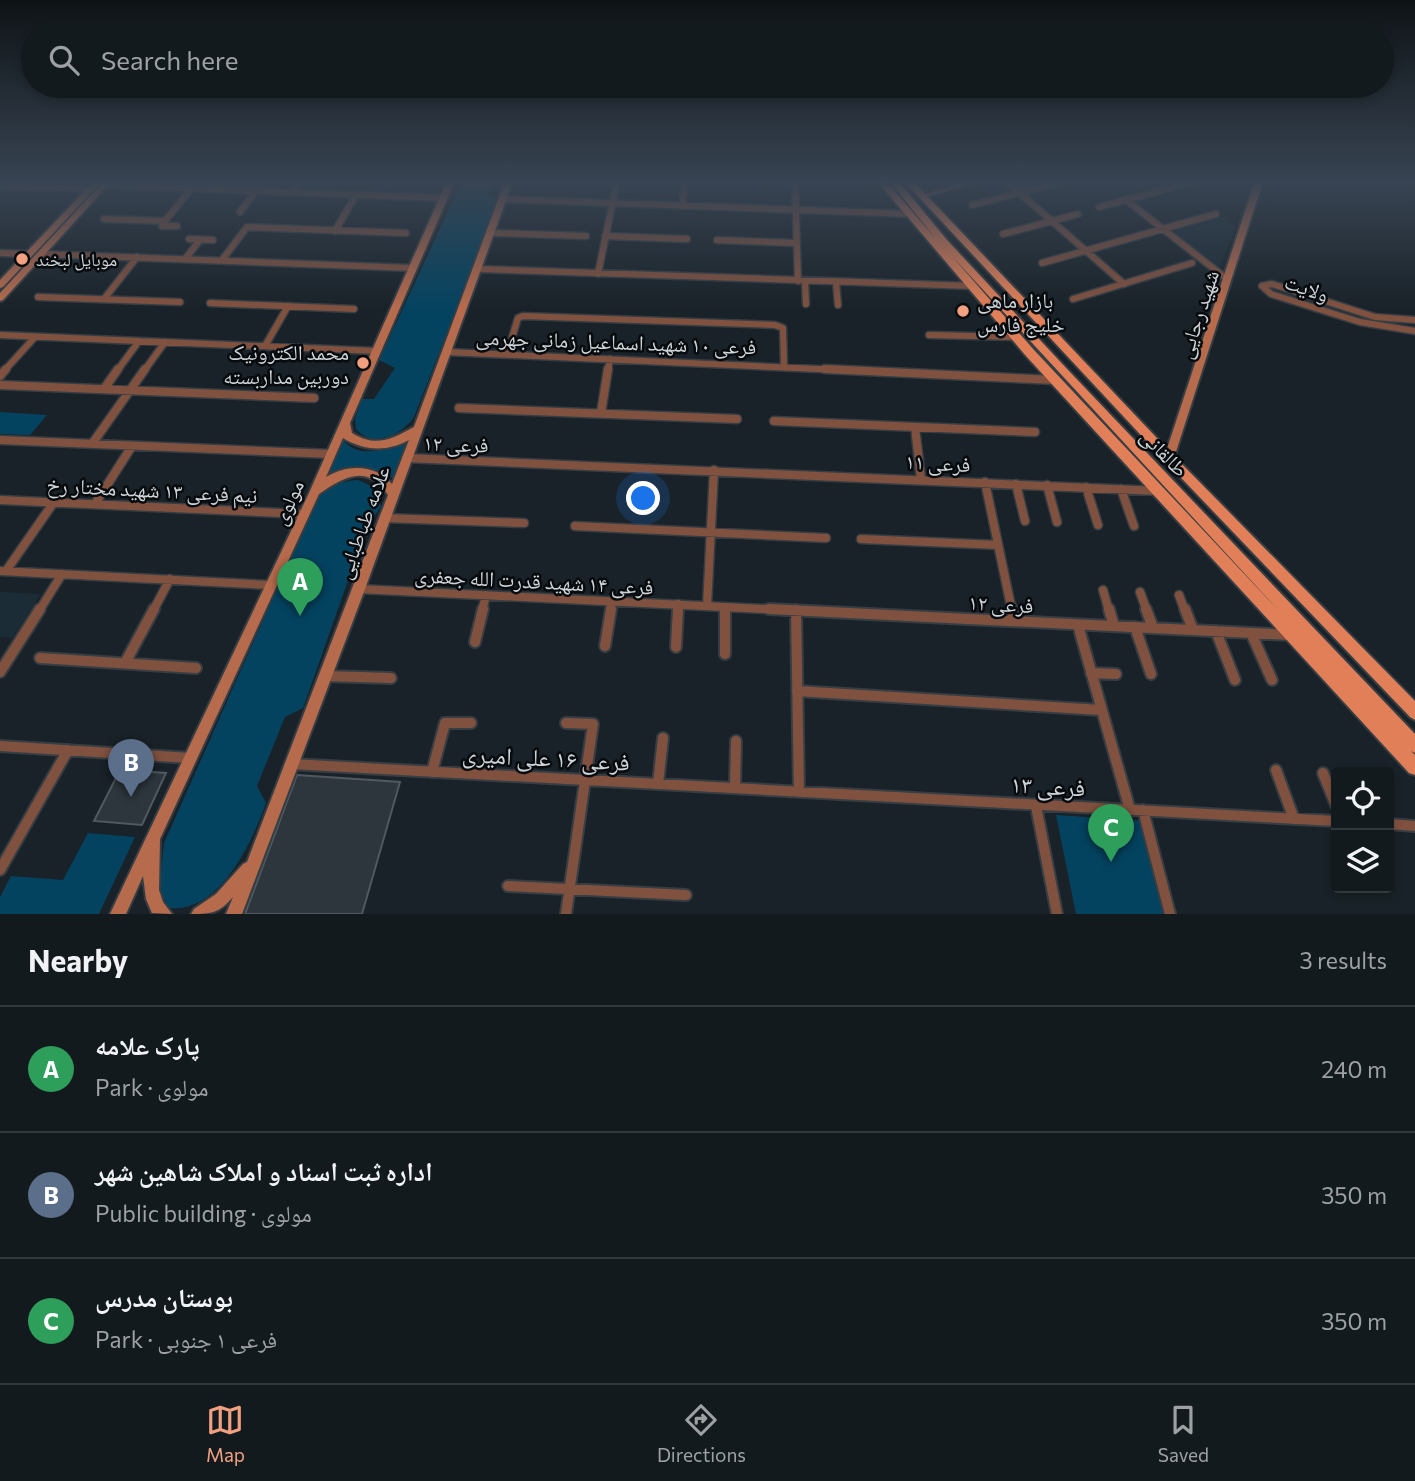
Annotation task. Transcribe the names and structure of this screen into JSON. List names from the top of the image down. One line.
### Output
{"streets":{"main road":["طالقانی"],"street":["ولایت","شهید رجایی","فرعی ۱۰ شهید اسماعیل زمانی جهرمی","فرعی ۱۲","فرعی ۱۱","نیم فرعی ۱۳ شهید مختار رخ","مولوی","علامه طباطبایی","فرعی ۱۴ شهید قدرت الله جعفری","فرعی ۱۶ علی امیری","فرعی ۱۳"]},"crossings":[["شهید رجایی","طالقانی"],["فرعی ۱۰ شهید اسماعیل زمانی جهرمی","علامه طباطبایی"],["فرعی ۱۲","فرعی ۱۱"],["فرعی ۱۲","علامه طباطبایی"],["فرعی ۱۲","فرعی ۱۴ شهید قدرت الله جعفری"],["نیم فرعی ۱۳ شهید مختار رخ","مولوی"],["علامه طباطبایی","فرعی ۱۴ شهید قدرت الله جعفری"],["علامه طباطبایی","فرعی ۱۶ علی امیری"],["فرعی ۱۶ علی امیری","فرعی ۱۳"]],"places":["موبایل لبخند","بازار ماهی خلیج فارس","محمد الکترونیک دوربین مداربسته"],"page":{"search":"Search here","pins":["A","B","C"],"heading":["Nearby","3 results"],"list":[{"mark":"A","name":"پارک علامه","note":"Park · مولوی","value":"240 m"},{"mark":"B","name":"اداره ثبت اسناد و املاک شاهین شهر","note":"Public building · مولوی","value":"350 m"},{"mark":"C","name":"بوستان مدرس","note":"Park · فرعی ۱ جنوبی","value":"350 m"}],"nav":["Map","Directions","Saved"]}}
